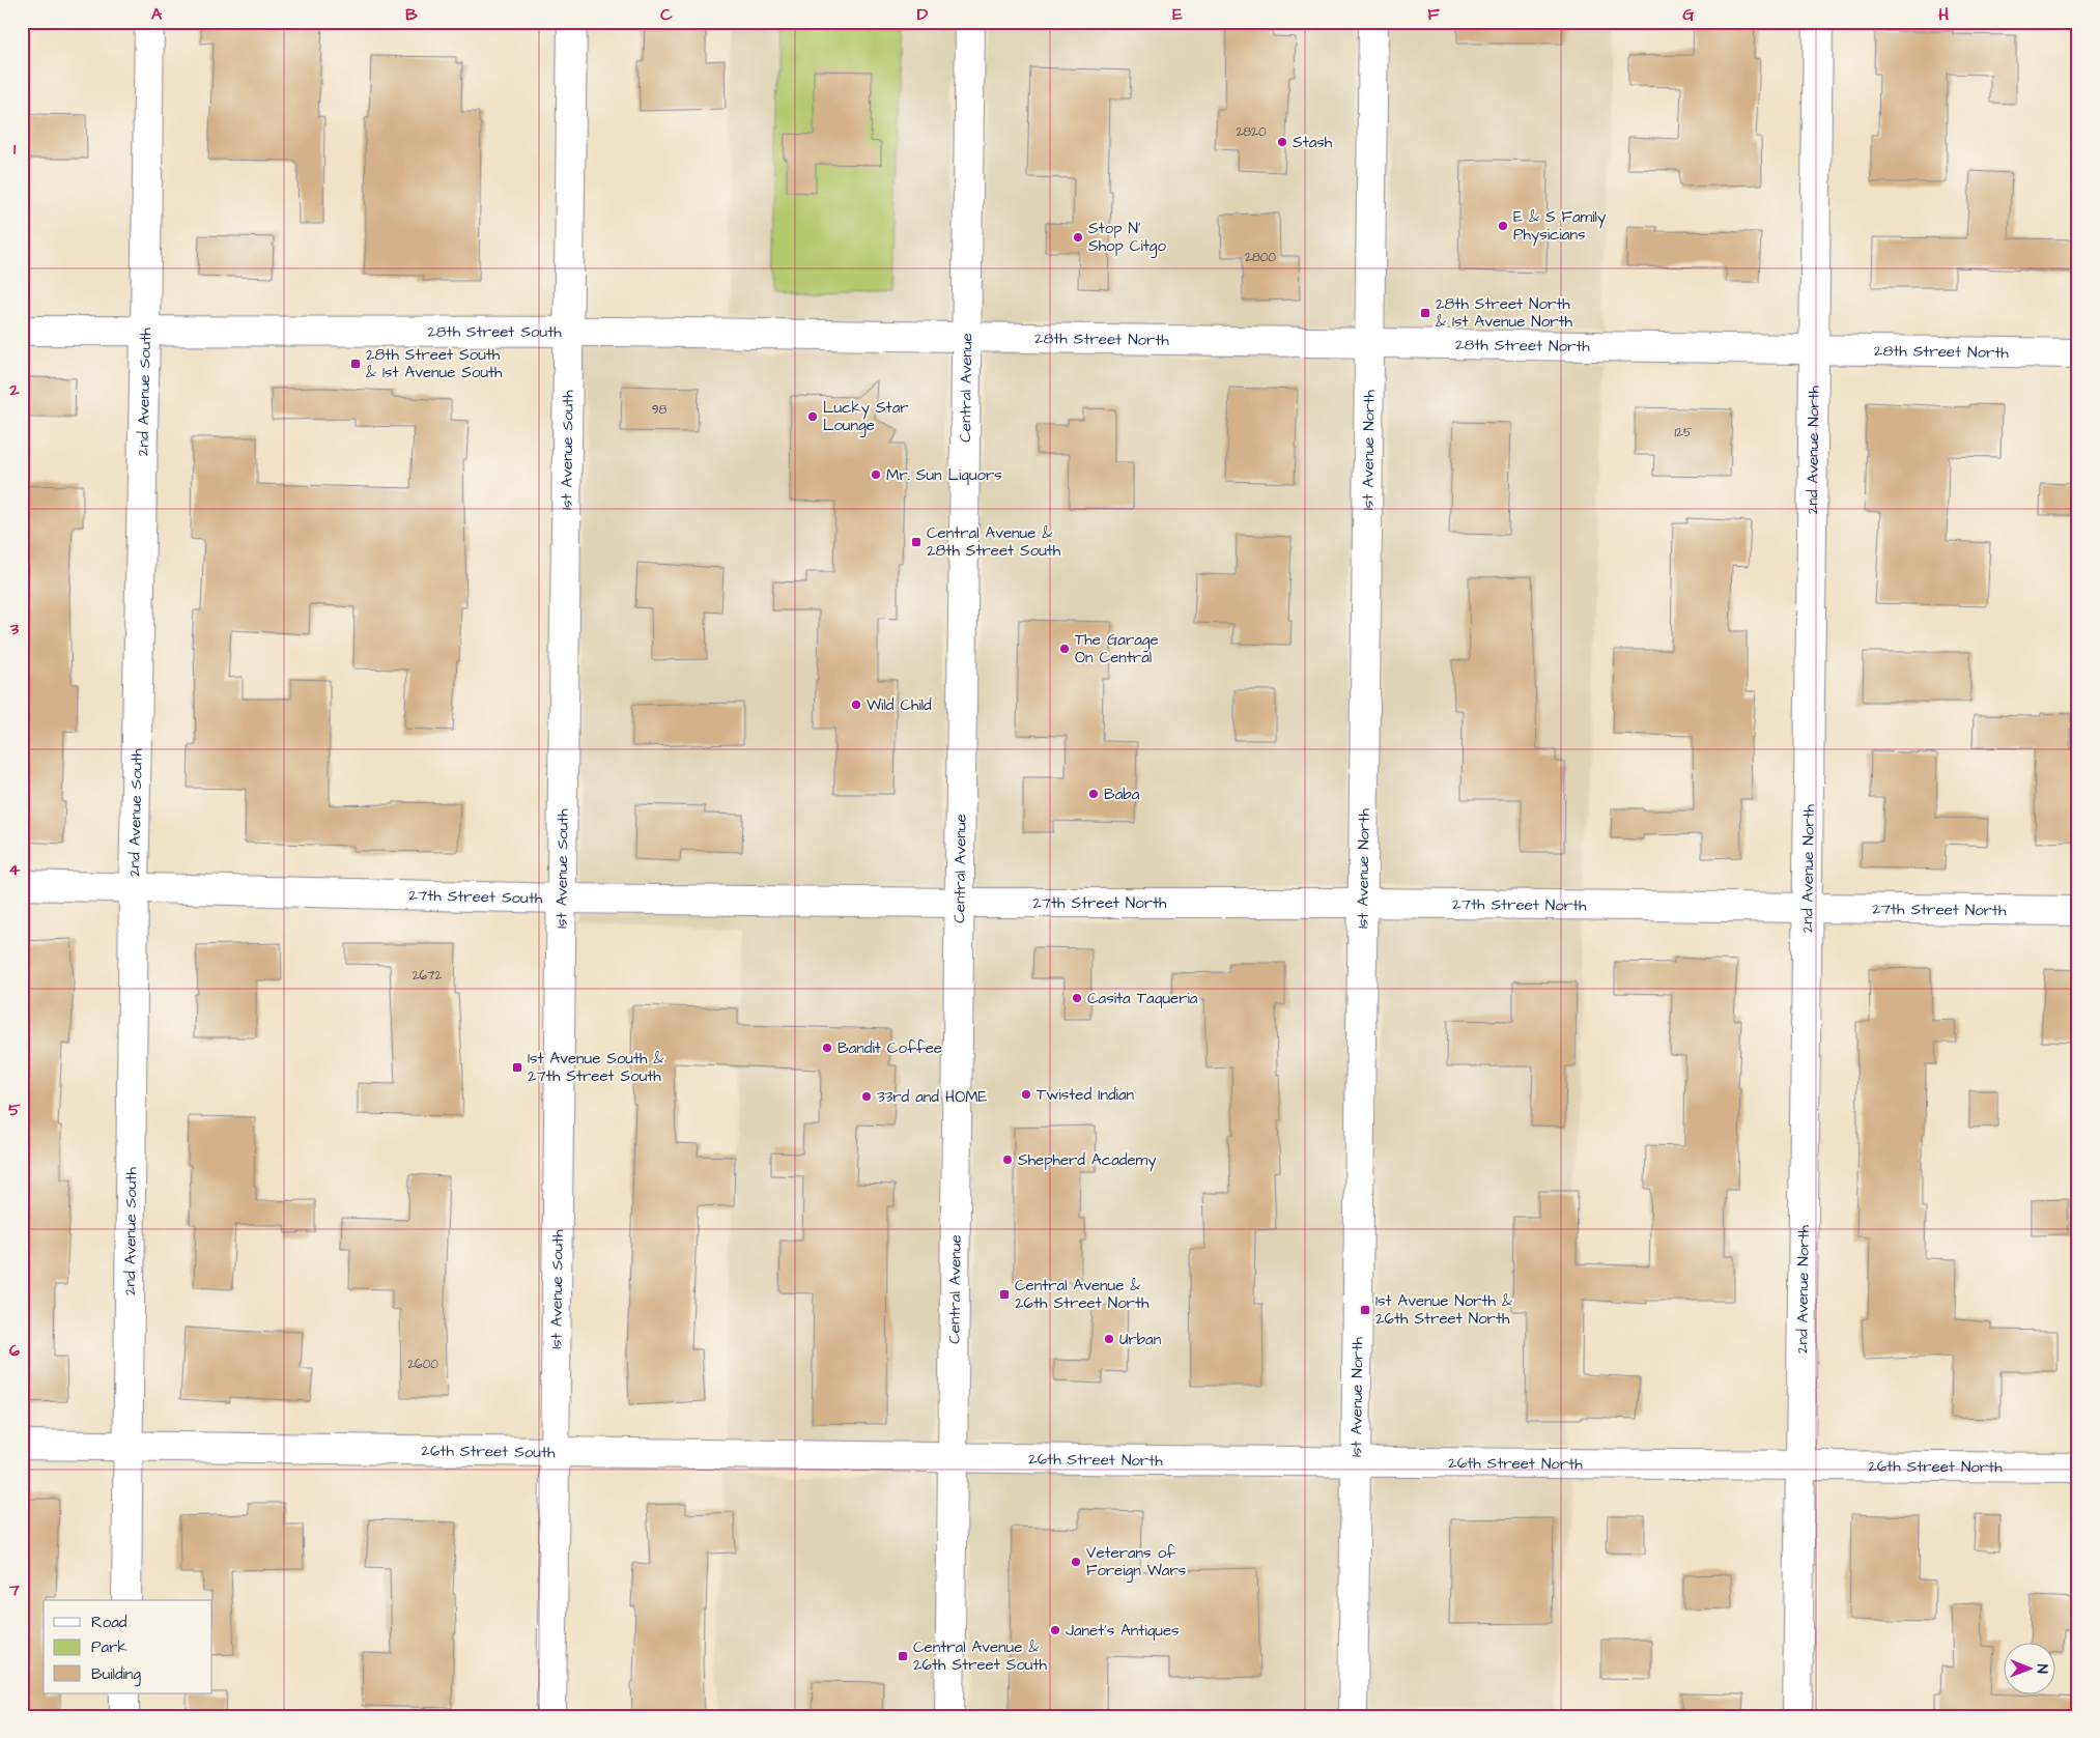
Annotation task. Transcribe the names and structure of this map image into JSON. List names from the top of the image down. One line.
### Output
{"streets":{"street":["28th Street South","28th Street North","Central Avenue","2nd Avenue South","1st Avenue South","1st Avenue North","2nd Avenue North","27th Street South","27th Street North","26th Street South","26th Street North"]},"crossings":[["28th Street South","28th Street North"],["28th Street South","Central Avenue"],["28th Street South","2nd Avenue South"],["28th Street South","1st Avenue South"],["28th Street North","Central Avenue"],["28th Street North","1st Avenue North"],["28th Street North","2nd Avenue North"],["Central Avenue","27th Street South"],["Central Avenue","27th Street North"],["Central Avenue","26th Street South"],["Central Avenue","26th Street North"],["2nd Avenue South","27th Street South"],["2nd Avenue South","26th Street South"],["1st Avenue South","27th Street South"],["1st Avenue South","26th Street South"],["1st Avenue North","27th Street North"],["1st Avenue North","26th Street North"],["2nd Avenue North","27th Street North"],["2nd Avenue North","26th Street North"],["27th Street South","27th Street North"],["26th Street South","26th Street North"]],"places":{"other":["Stash","E & S Family Physicians","Stop N' Shop Citgo","Lucky Star Lounge","Mr. Sun Liquors","The Garage On Central","Wild Child","Baba","Casita Taqueria","Bandit Coffee","Twisted Indian","33rd and HOME","Shepherd Academy","Urban","Veterans of Foreign Wars","Janet's Antiques"],"transit":["28th Street North & 1st Avenue North","28th Street South & 1st Avenue South","Central Avenue & 28th Street South","1st Avenue South & 27th Street South","Central Avenue & 26th Street North","1st Avenue North & 26th Street North","Central Avenue & 26th Street South"]},"house_numbers":["2820","2800","98","125","2672","2600"],"legend":["Road","Park","Building"],"north":"right","grid":{"columns":["A","B","C","D","E","F","G","H"],"rows":["1","2","3","4","5","6","7"]}}
